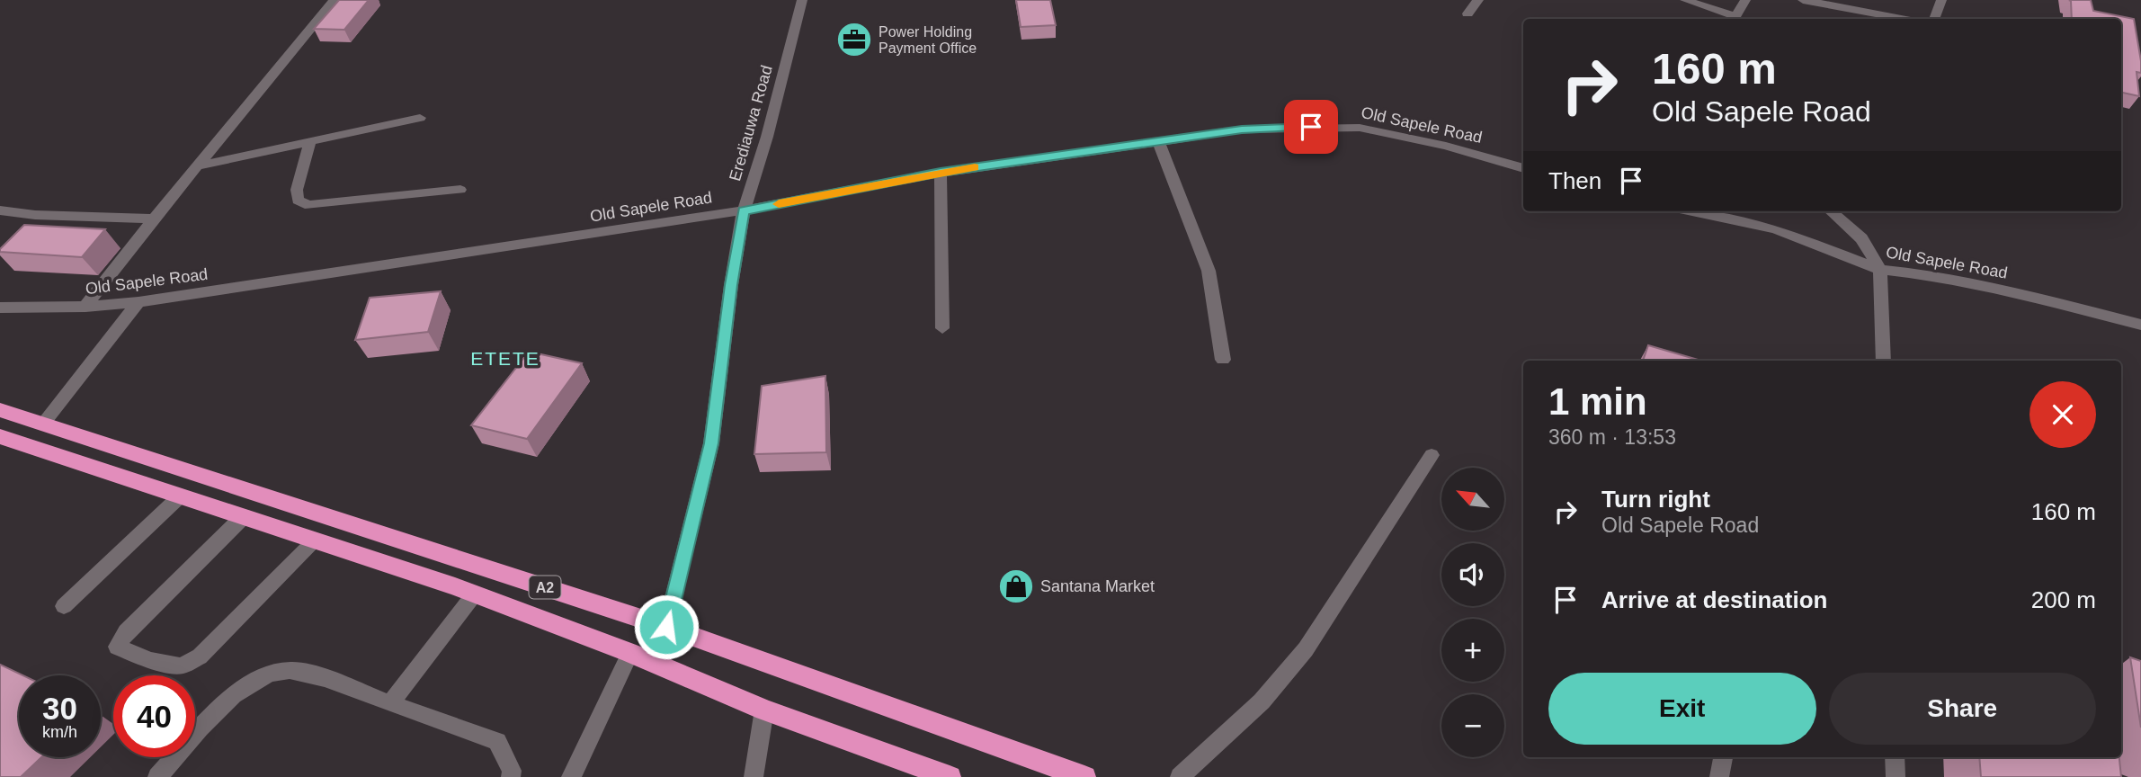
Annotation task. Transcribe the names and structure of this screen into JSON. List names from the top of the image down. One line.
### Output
{"streets":{"highway":["A2"],"street":["Erediauwa Road","Old Sapele Road"]},"crossings":[["Erediauwa Road","Old Sapele Road"],["Erediauwa Road","A2"]],"districts":["ETETE"],"places":{"office":["Power Holding Payment Office"],"shop":["Santana Market"]},"north":"top left","page":{"turn":["160 m","Old Sapele Road"],"then":"Then","heading":["1 min","360 m · 13:53"],"map_buttons":["+","−"],"list":[{"name":"Turn right","note":"Old Sapele Road","value":"160 m"},{"name":"Arrive at destination","value":"200 m"}],"buttons":["Exit","Share"],"speed":"30 km/h","limit":"40"}}
